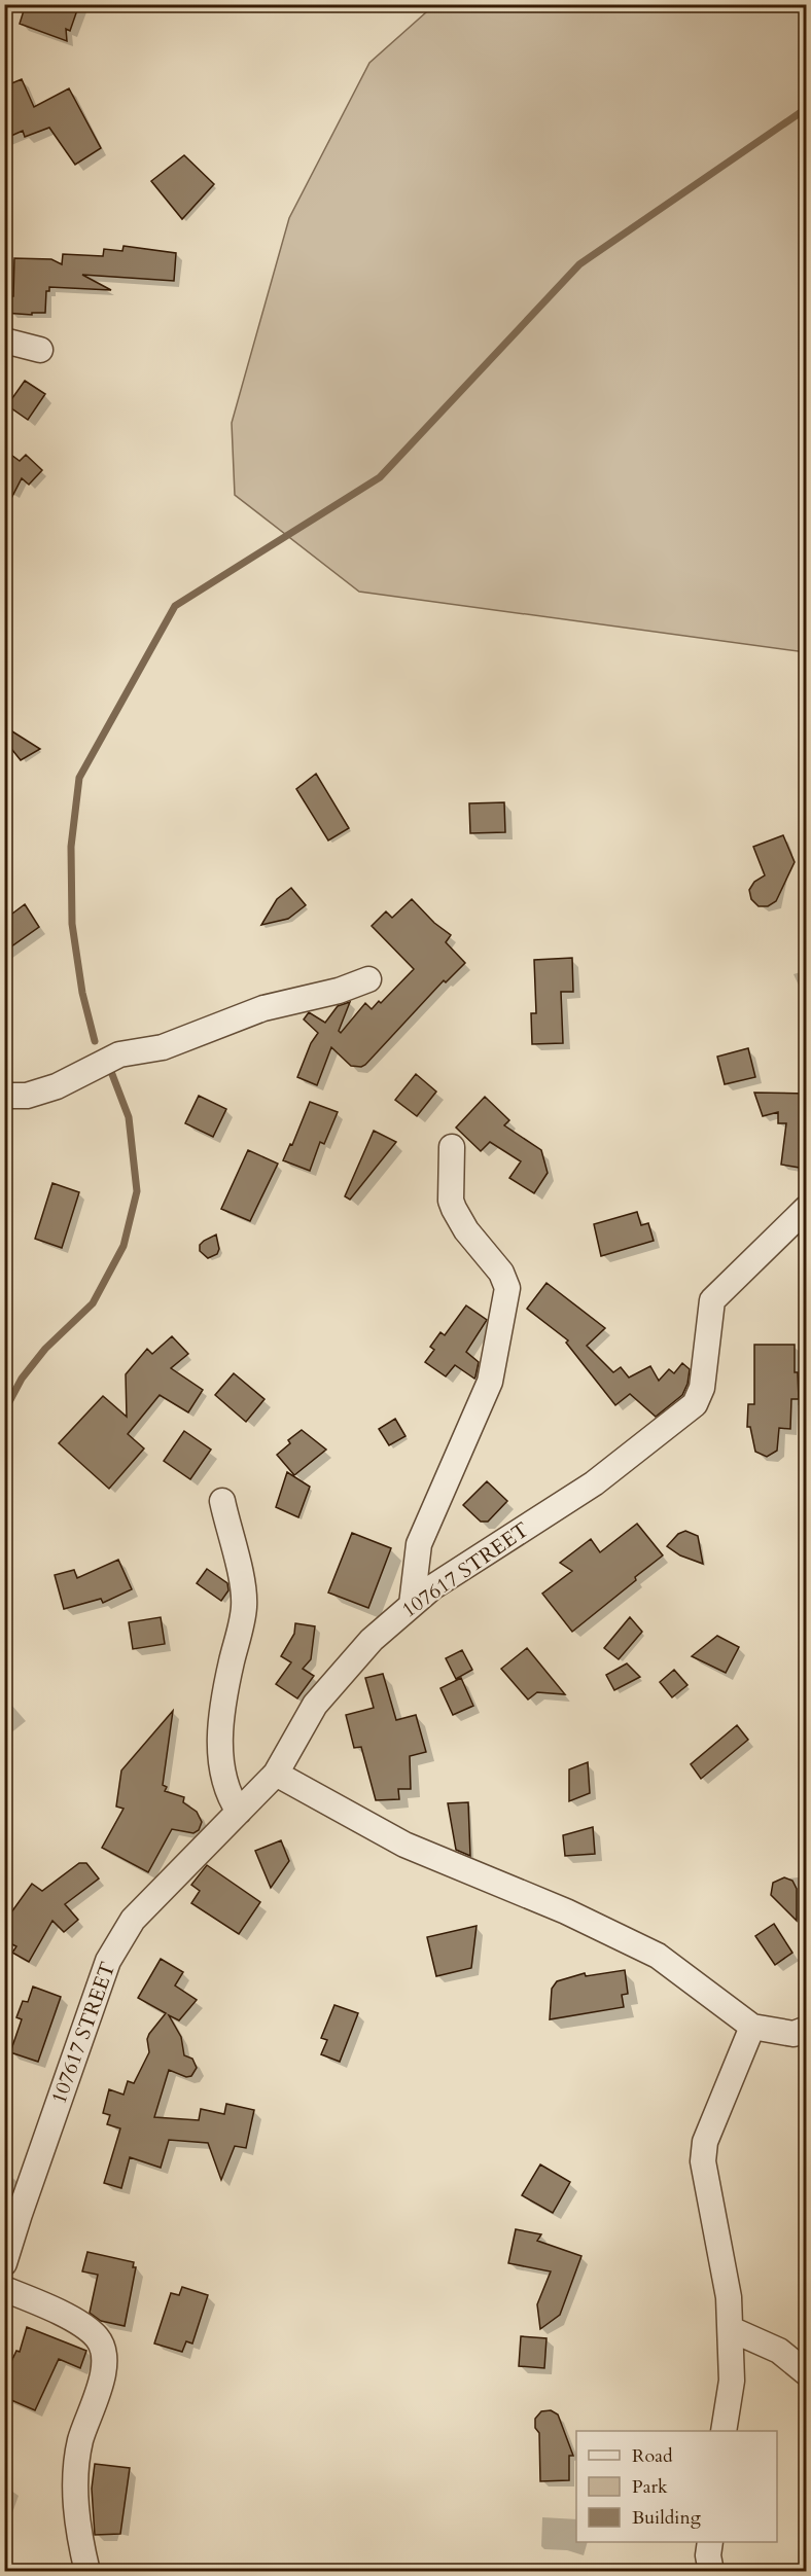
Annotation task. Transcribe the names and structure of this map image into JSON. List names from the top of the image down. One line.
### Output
{"streets":{"street":["107617 STREET"]},"legend":["Road","Park","Building"]}
